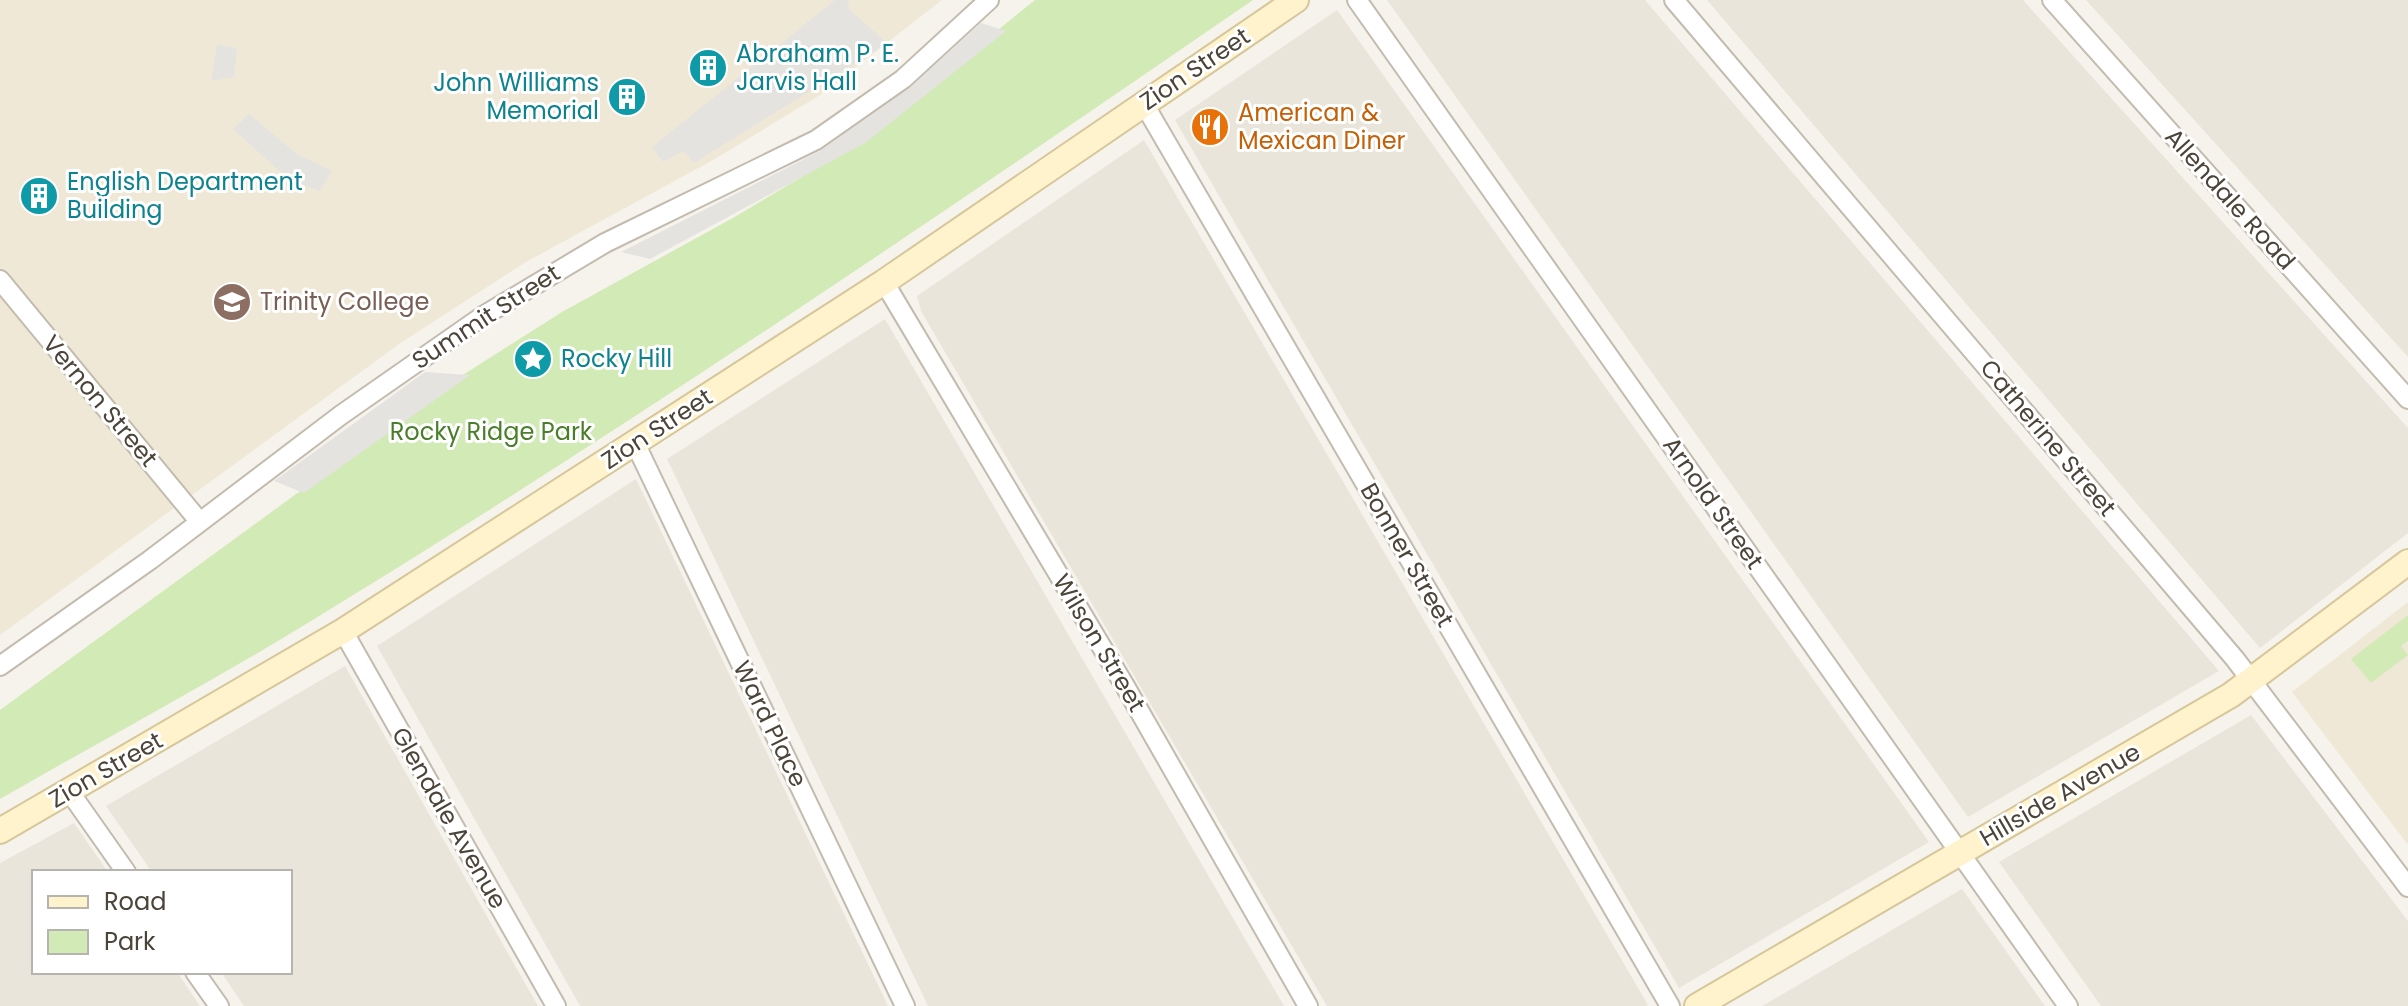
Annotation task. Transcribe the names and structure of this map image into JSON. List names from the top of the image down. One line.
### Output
{"streets":{"main road":["Zion Street","Hillside Avenue"],"street":["Allendale Road","Summit Street","Vernon Street","Catherine Street","Arnold Street","Bonner Street","Wilson Street","Ward Place","Glendale Avenue"]},"crossings":[["Zion Street","Bonner Street"],["Zion Street","Wilson Street"],["Zion Street","Ward Place"],["Zion Street","Glendale Avenue"],["Summit Street","Vernon Street"],["Catherine Street","Hillside Avenue"],["Arnold Street","Hillside Avenue"]],"parks":["Rocky Ridge Park"],"places":{"building":["Abraham P. E. Jarvis Hall","John Williams Memorial","English Department Building"],"restaurant":["American & Mexican Diner"],"school or university":["Trinity College"],"place":["Rocky Hill"]},"legend":["Road","Park"]}
